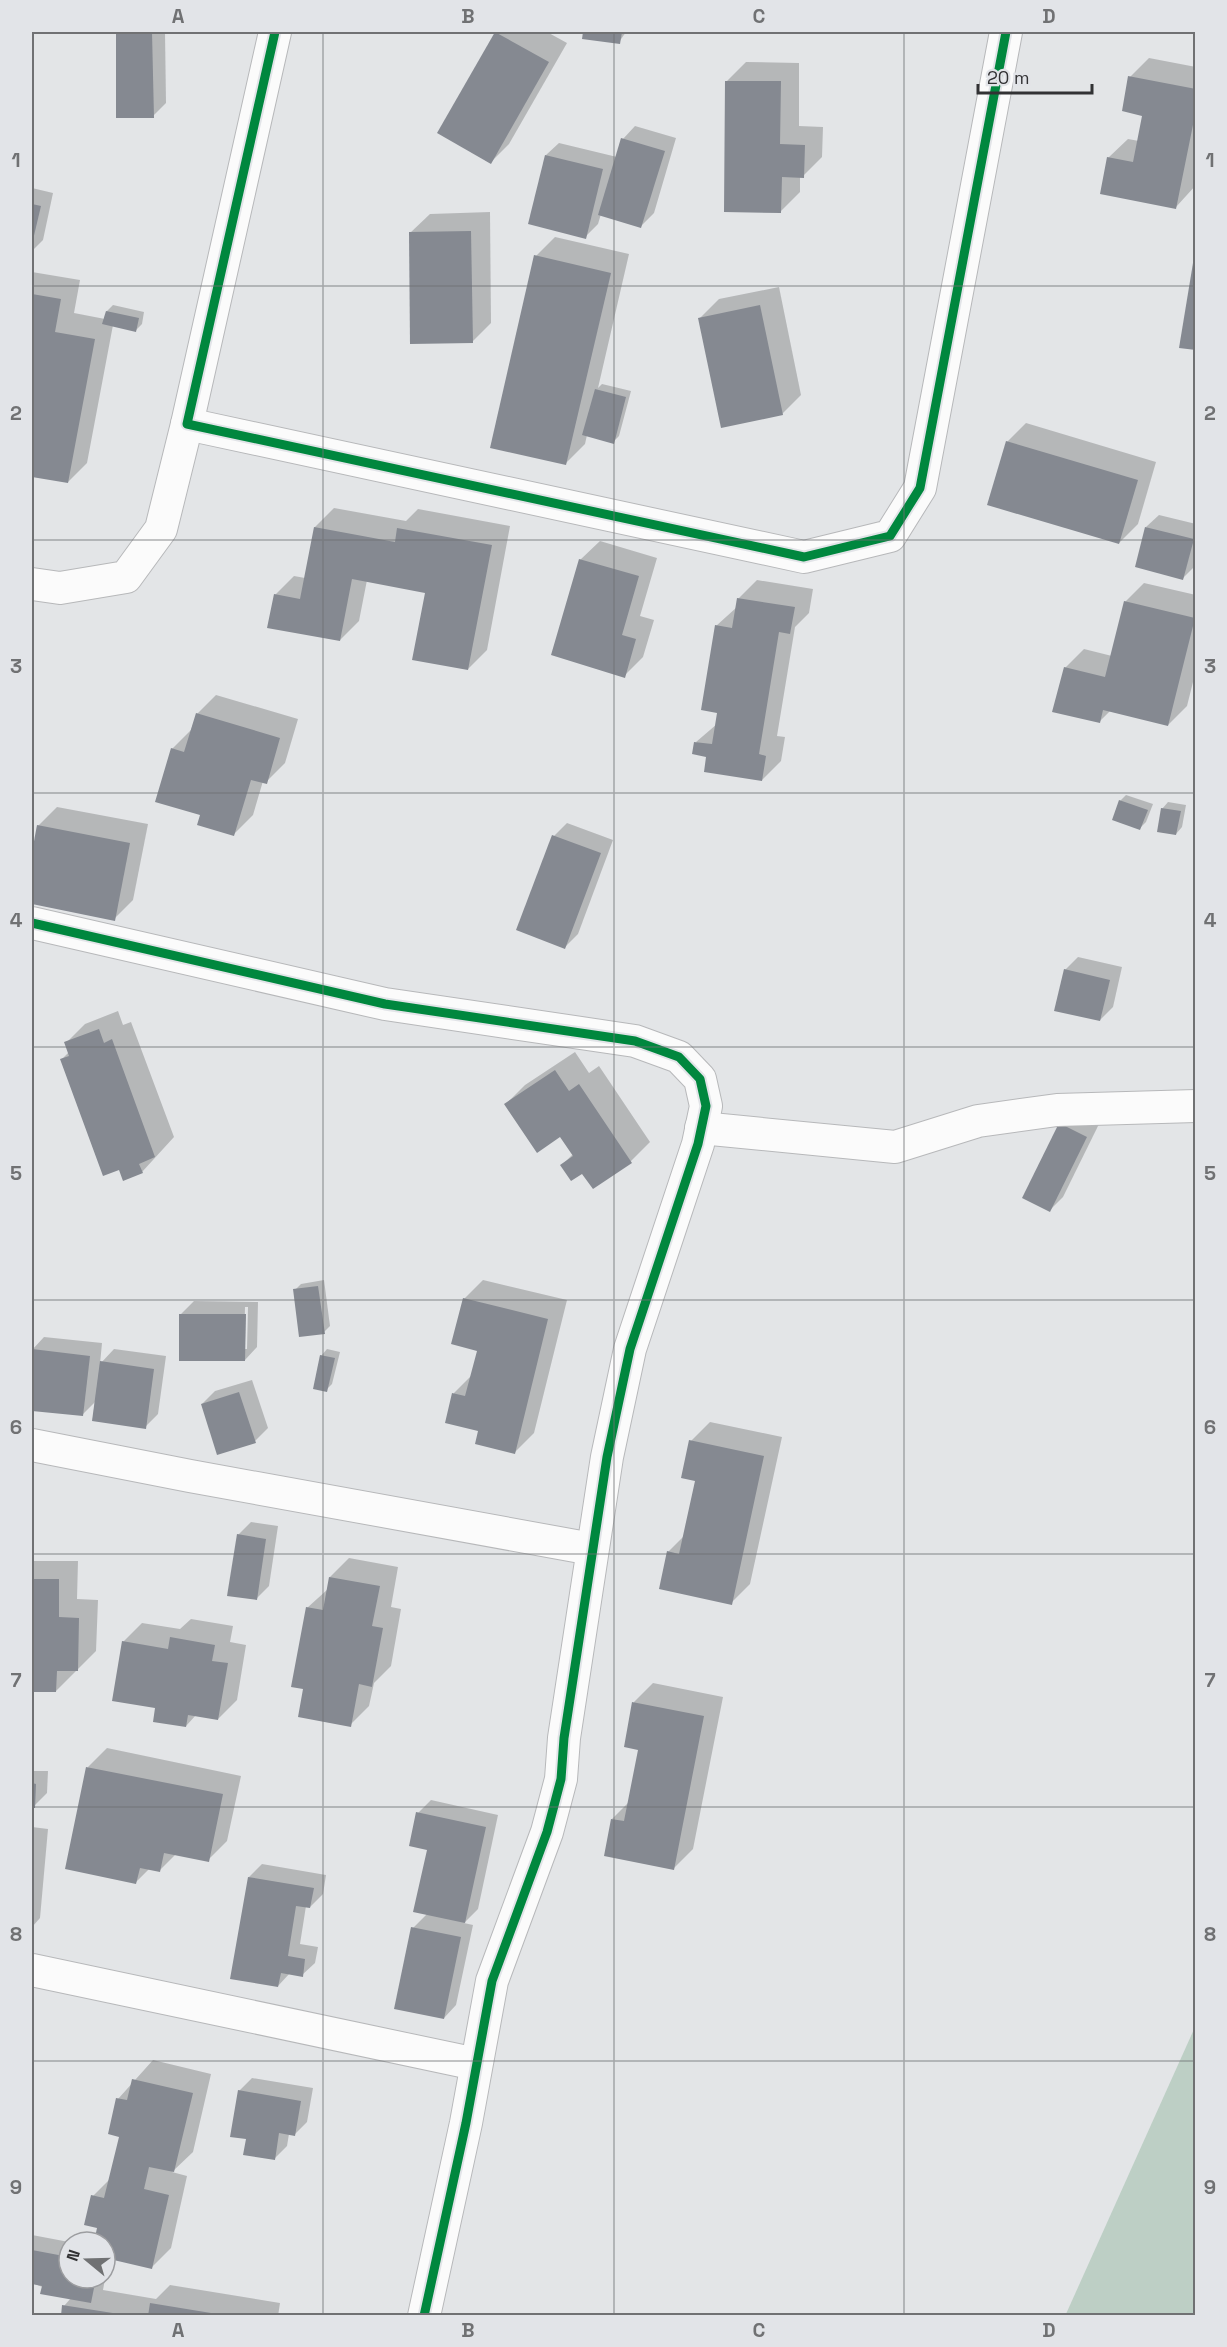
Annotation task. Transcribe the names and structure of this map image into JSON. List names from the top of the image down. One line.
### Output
{"scale_bar":"20 m","north":"left","grid":{"columns":["A","B","C","D"],"rows":["1","2","3","4","5","6","7","8","9"]}}
